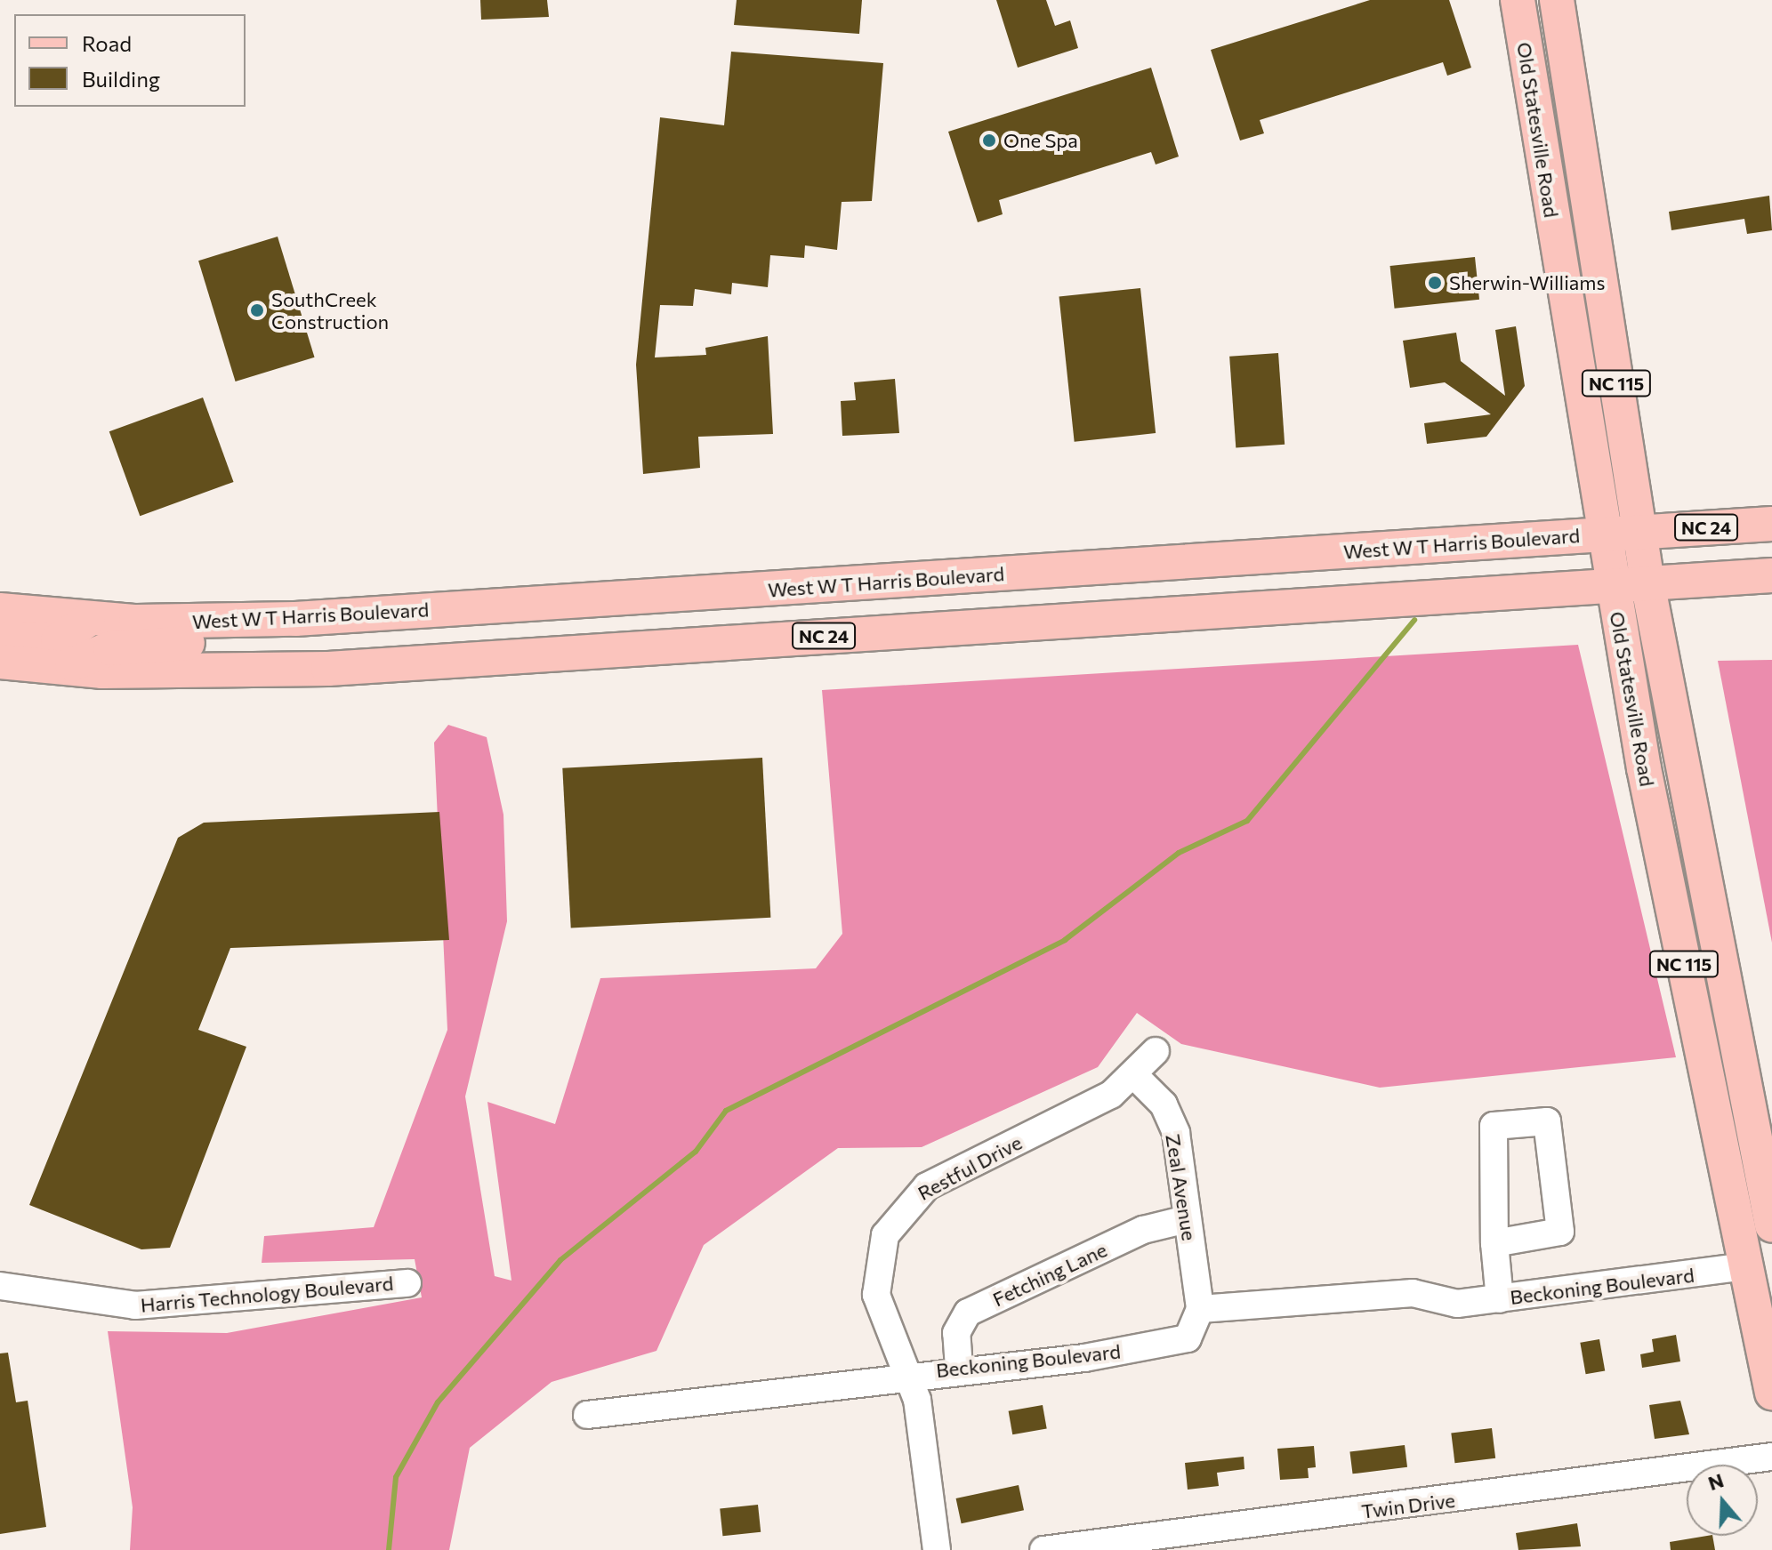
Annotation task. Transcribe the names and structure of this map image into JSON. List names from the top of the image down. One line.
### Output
{"streets":{"main road":["Old Statesville Road","NC 115","NC 24","West W T Harris Boulevard"],"street":["Restful Drive","Zeal Avenue","Fetching Lane","Beckoning Boulevard","Harris Technology Boulevard","Twin Drive"]},"crossings":[["Old Statesville Road","NC 24"],["Old Statesville Road","West W T Harris Boulevard"],["Old Statesville Road","Beckoning Boulevard"],["Restful Drive","Zeal Avenue"],["Restful Drive","Beckoning Boulevard"],["Zeal Avenue","Fetching Lane"],["Zeal Avenue","Beckoning Boulevard"],["Fetching Lane","Beckoning Boulevard"]],"places":["One Spa","Sherwin-Williams","SouthCreek Construction"],"legend":["Road","Building"],"north":"top"}
